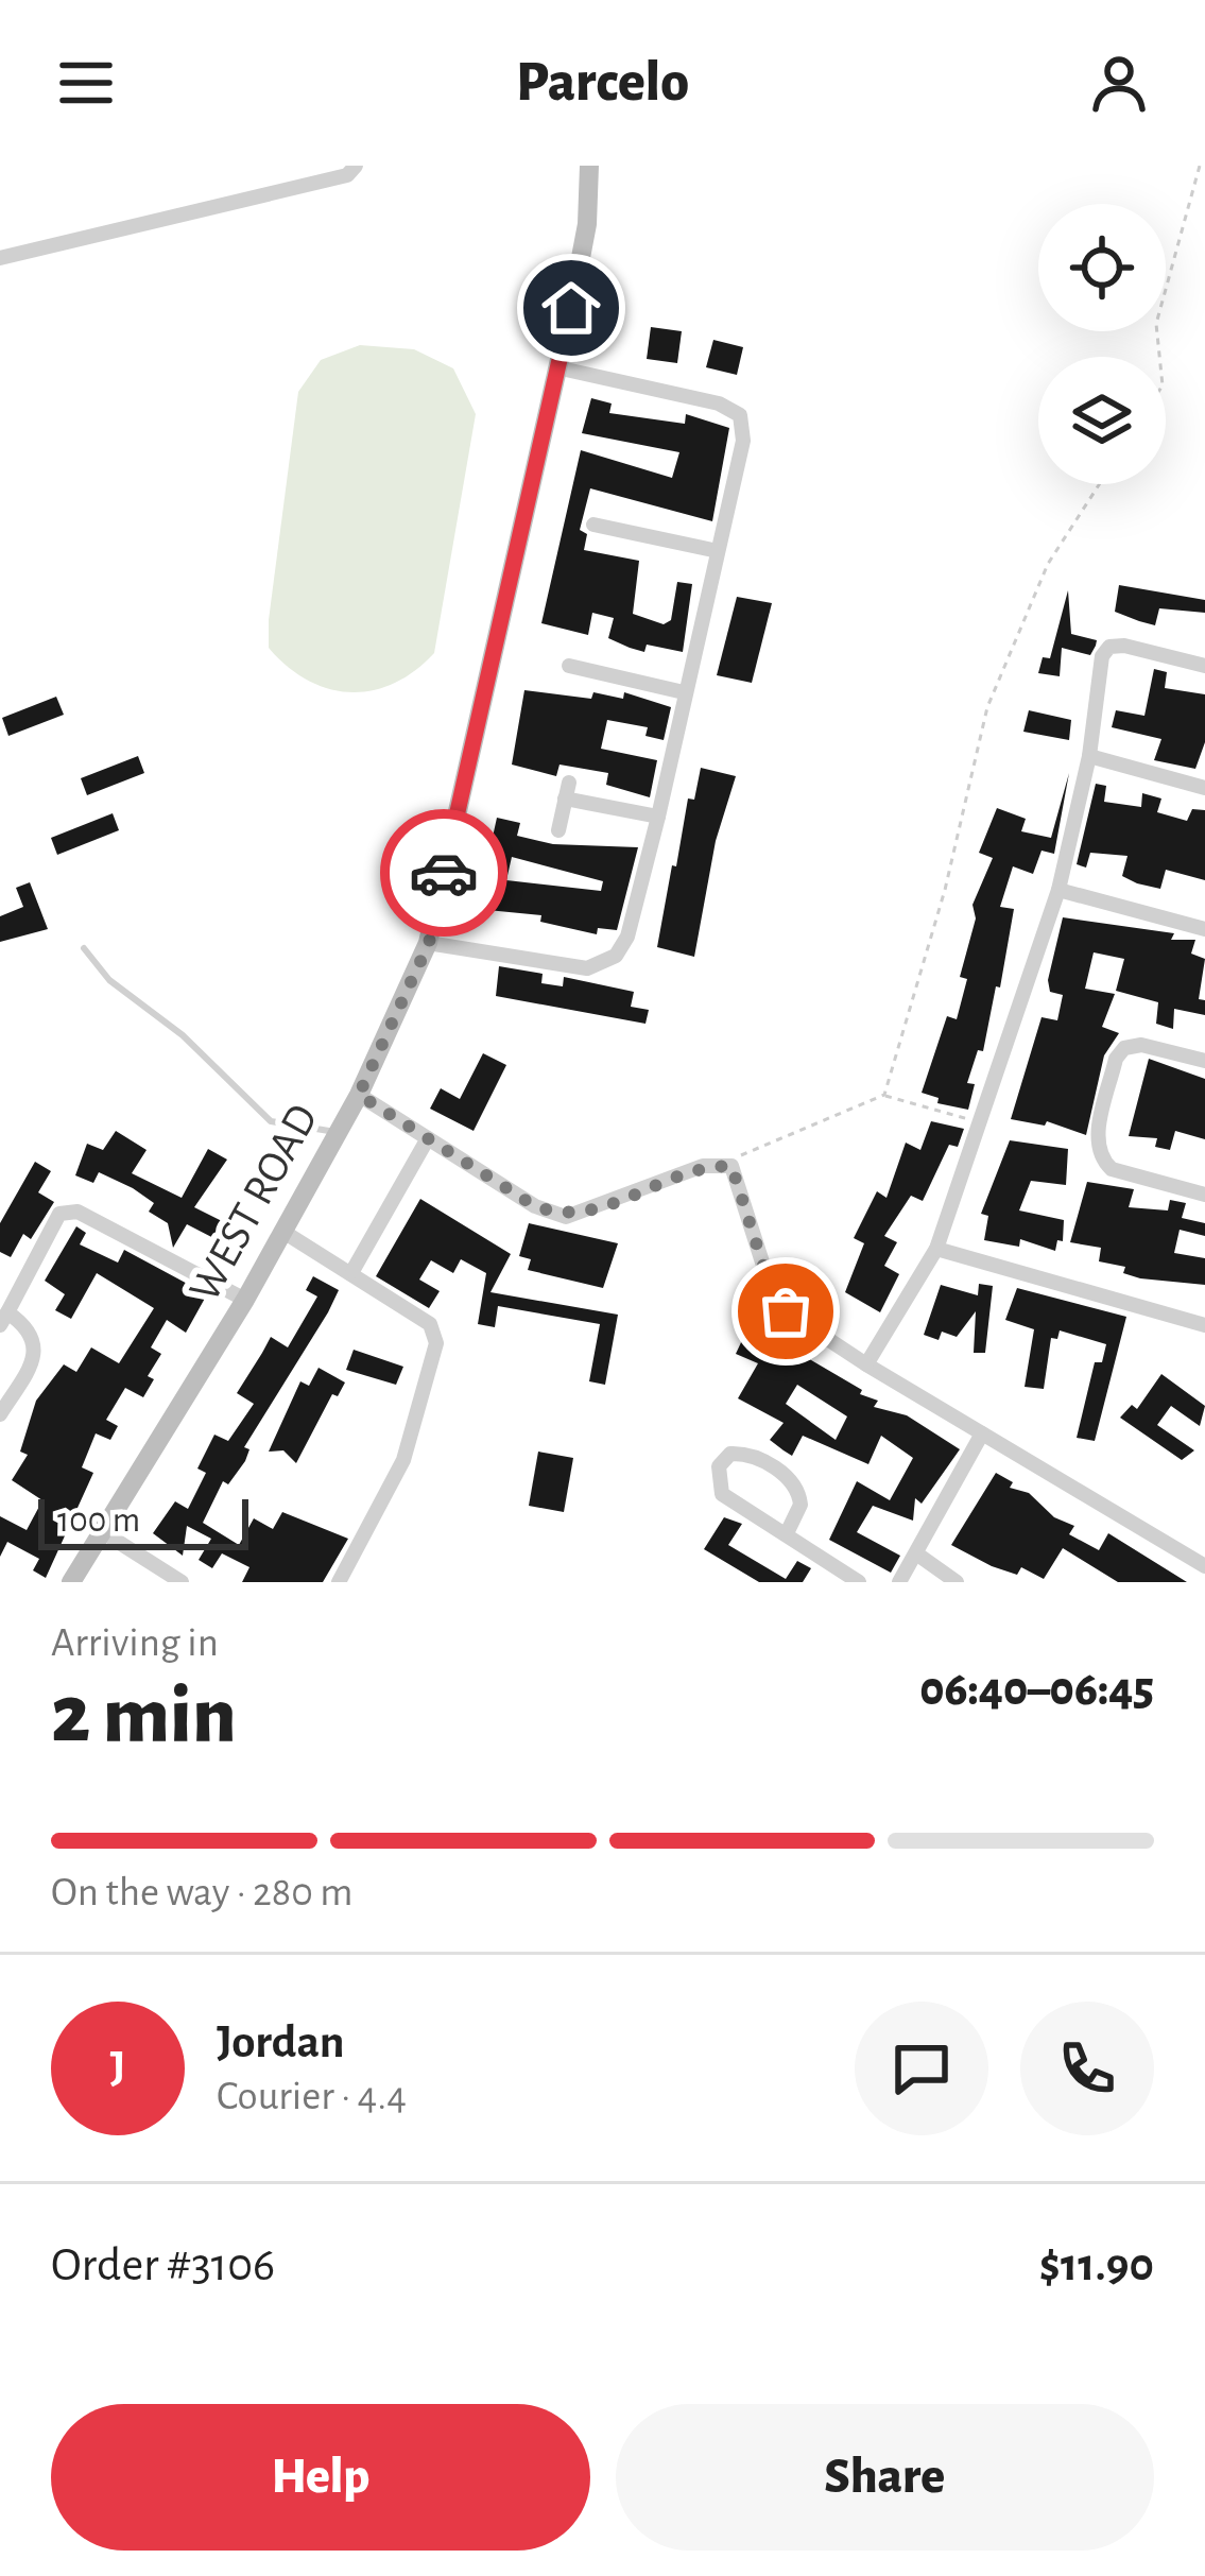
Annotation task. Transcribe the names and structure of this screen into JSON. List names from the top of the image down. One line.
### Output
{"streets":{"street":["WEST ROAD"]},"scale_bar":"100 m","page":{"header":"Parcelo","scale":"100 m","heading":["2 min","Arriving in","06:40–06:45"],"panel":["Jordan","Courier · 4.4","Order #3106","$11.90"],"bar":"On the way · 280 m","round":"J","buttons":["Help","Share"]}}
